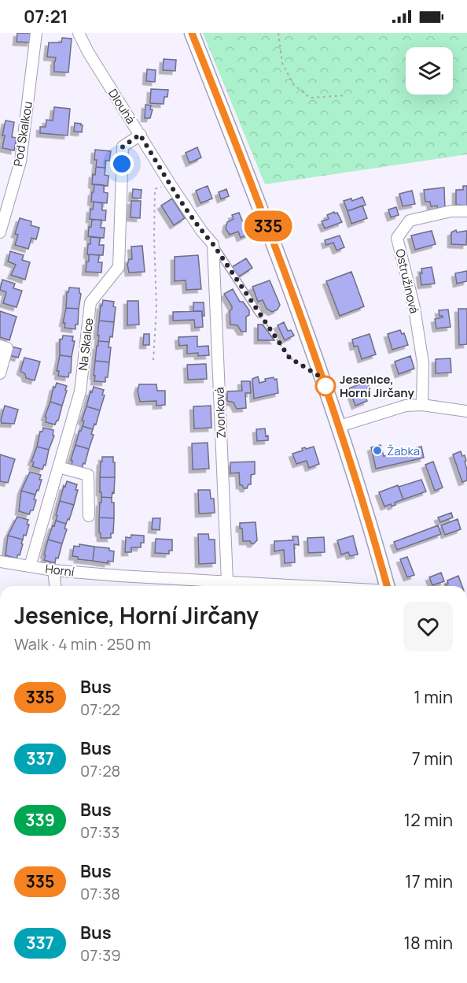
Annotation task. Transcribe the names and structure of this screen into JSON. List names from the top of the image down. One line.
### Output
{"streets":{"street":["Dlouhá","Pod Skalkou","Ostružinová","Na Skalce","Zvonková","Horní"]},"crossings":[["Dlouhá","Na Skalce"],["Dlouhá","Zvonková"],["Na Skalce","Horní"],["Zvonková","Horní"]],"places":["Jesenice, Horní Jirčany","Žabka"],"lines":["bus line 335"],"page":{"status":"07:21","on_map":"335","heading":["Jesenice, Horní Jirčany","Walk · 4 min · 250 m"],"list":[{"mark":"335","name":"Bus","note":"07:22","value":"1 min"},{"mark":"337","name":"Bus","note":"07:28","value":"7 min"},{"mark":"339","name":"Bus","note":"07:33","value":"12 min"},{"mark":"335","name":"Bus","note":"07:38","value":"17 min"},{"mark":"337","name":"Bus","note":"07:39","value":"18 min"}]}}
